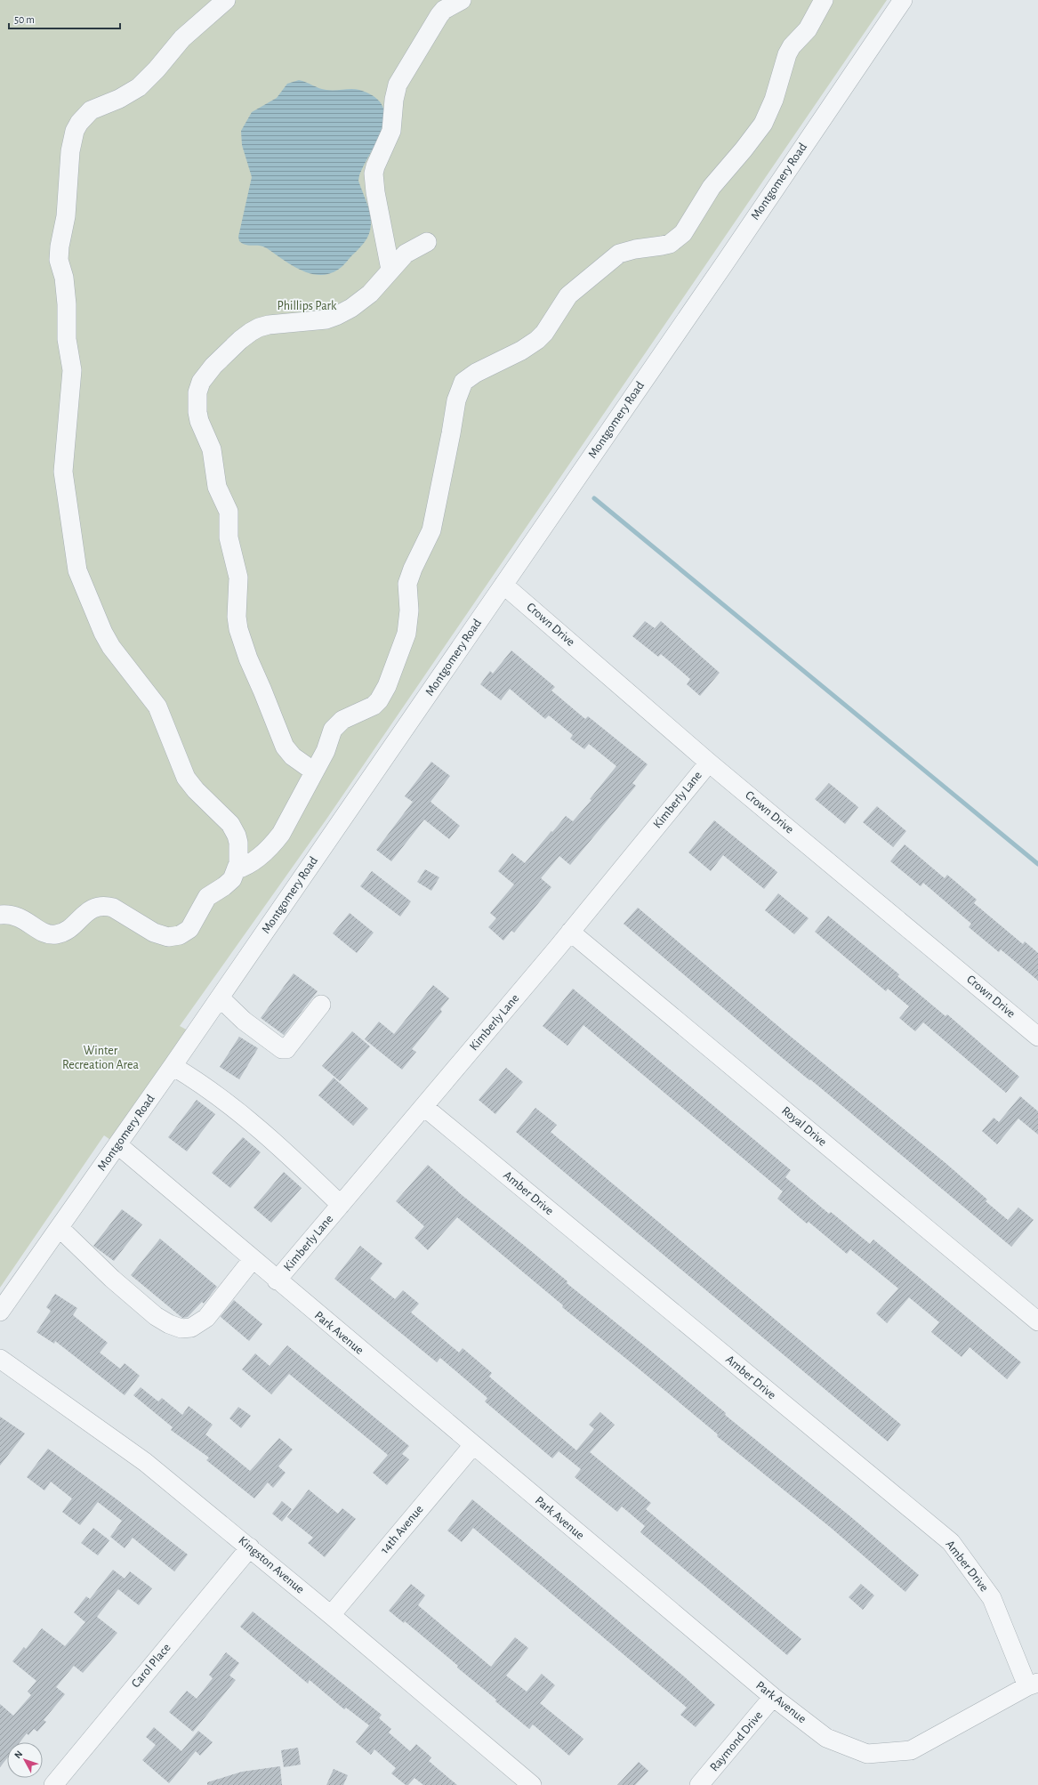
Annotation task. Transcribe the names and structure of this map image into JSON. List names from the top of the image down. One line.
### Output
{"streets":{"street":["Montgomery Road","Crown Drive","Kimberly Lane","Royal Drive","Amber Drive","Park Avenue","14th Avenue","Kingston Avenue","Carol Place","Raymond Drive"]},"crossings":[["Montgomery Road","Crown Drive"],["Montgomery Road","Park Avenue"],["Crown Drive","Kimberly Lane"],["Kimberly Lane","Royal Drive"],["Kimberly Lane","Amber Drive"],["Kimberly Lane","Park Avenue"],["Amber Drive","Park Avenue"],["Park Avenue","14th Avenue"],["Park Avenue","Raymond Drive"],["14th Avenue","Kingston Avenue"],["Kingston Avenue","Carol Place"]],"parks":["Phillips Park","Winter Recreation Area"],"scale_bar":"50 m","north":"top left"}
